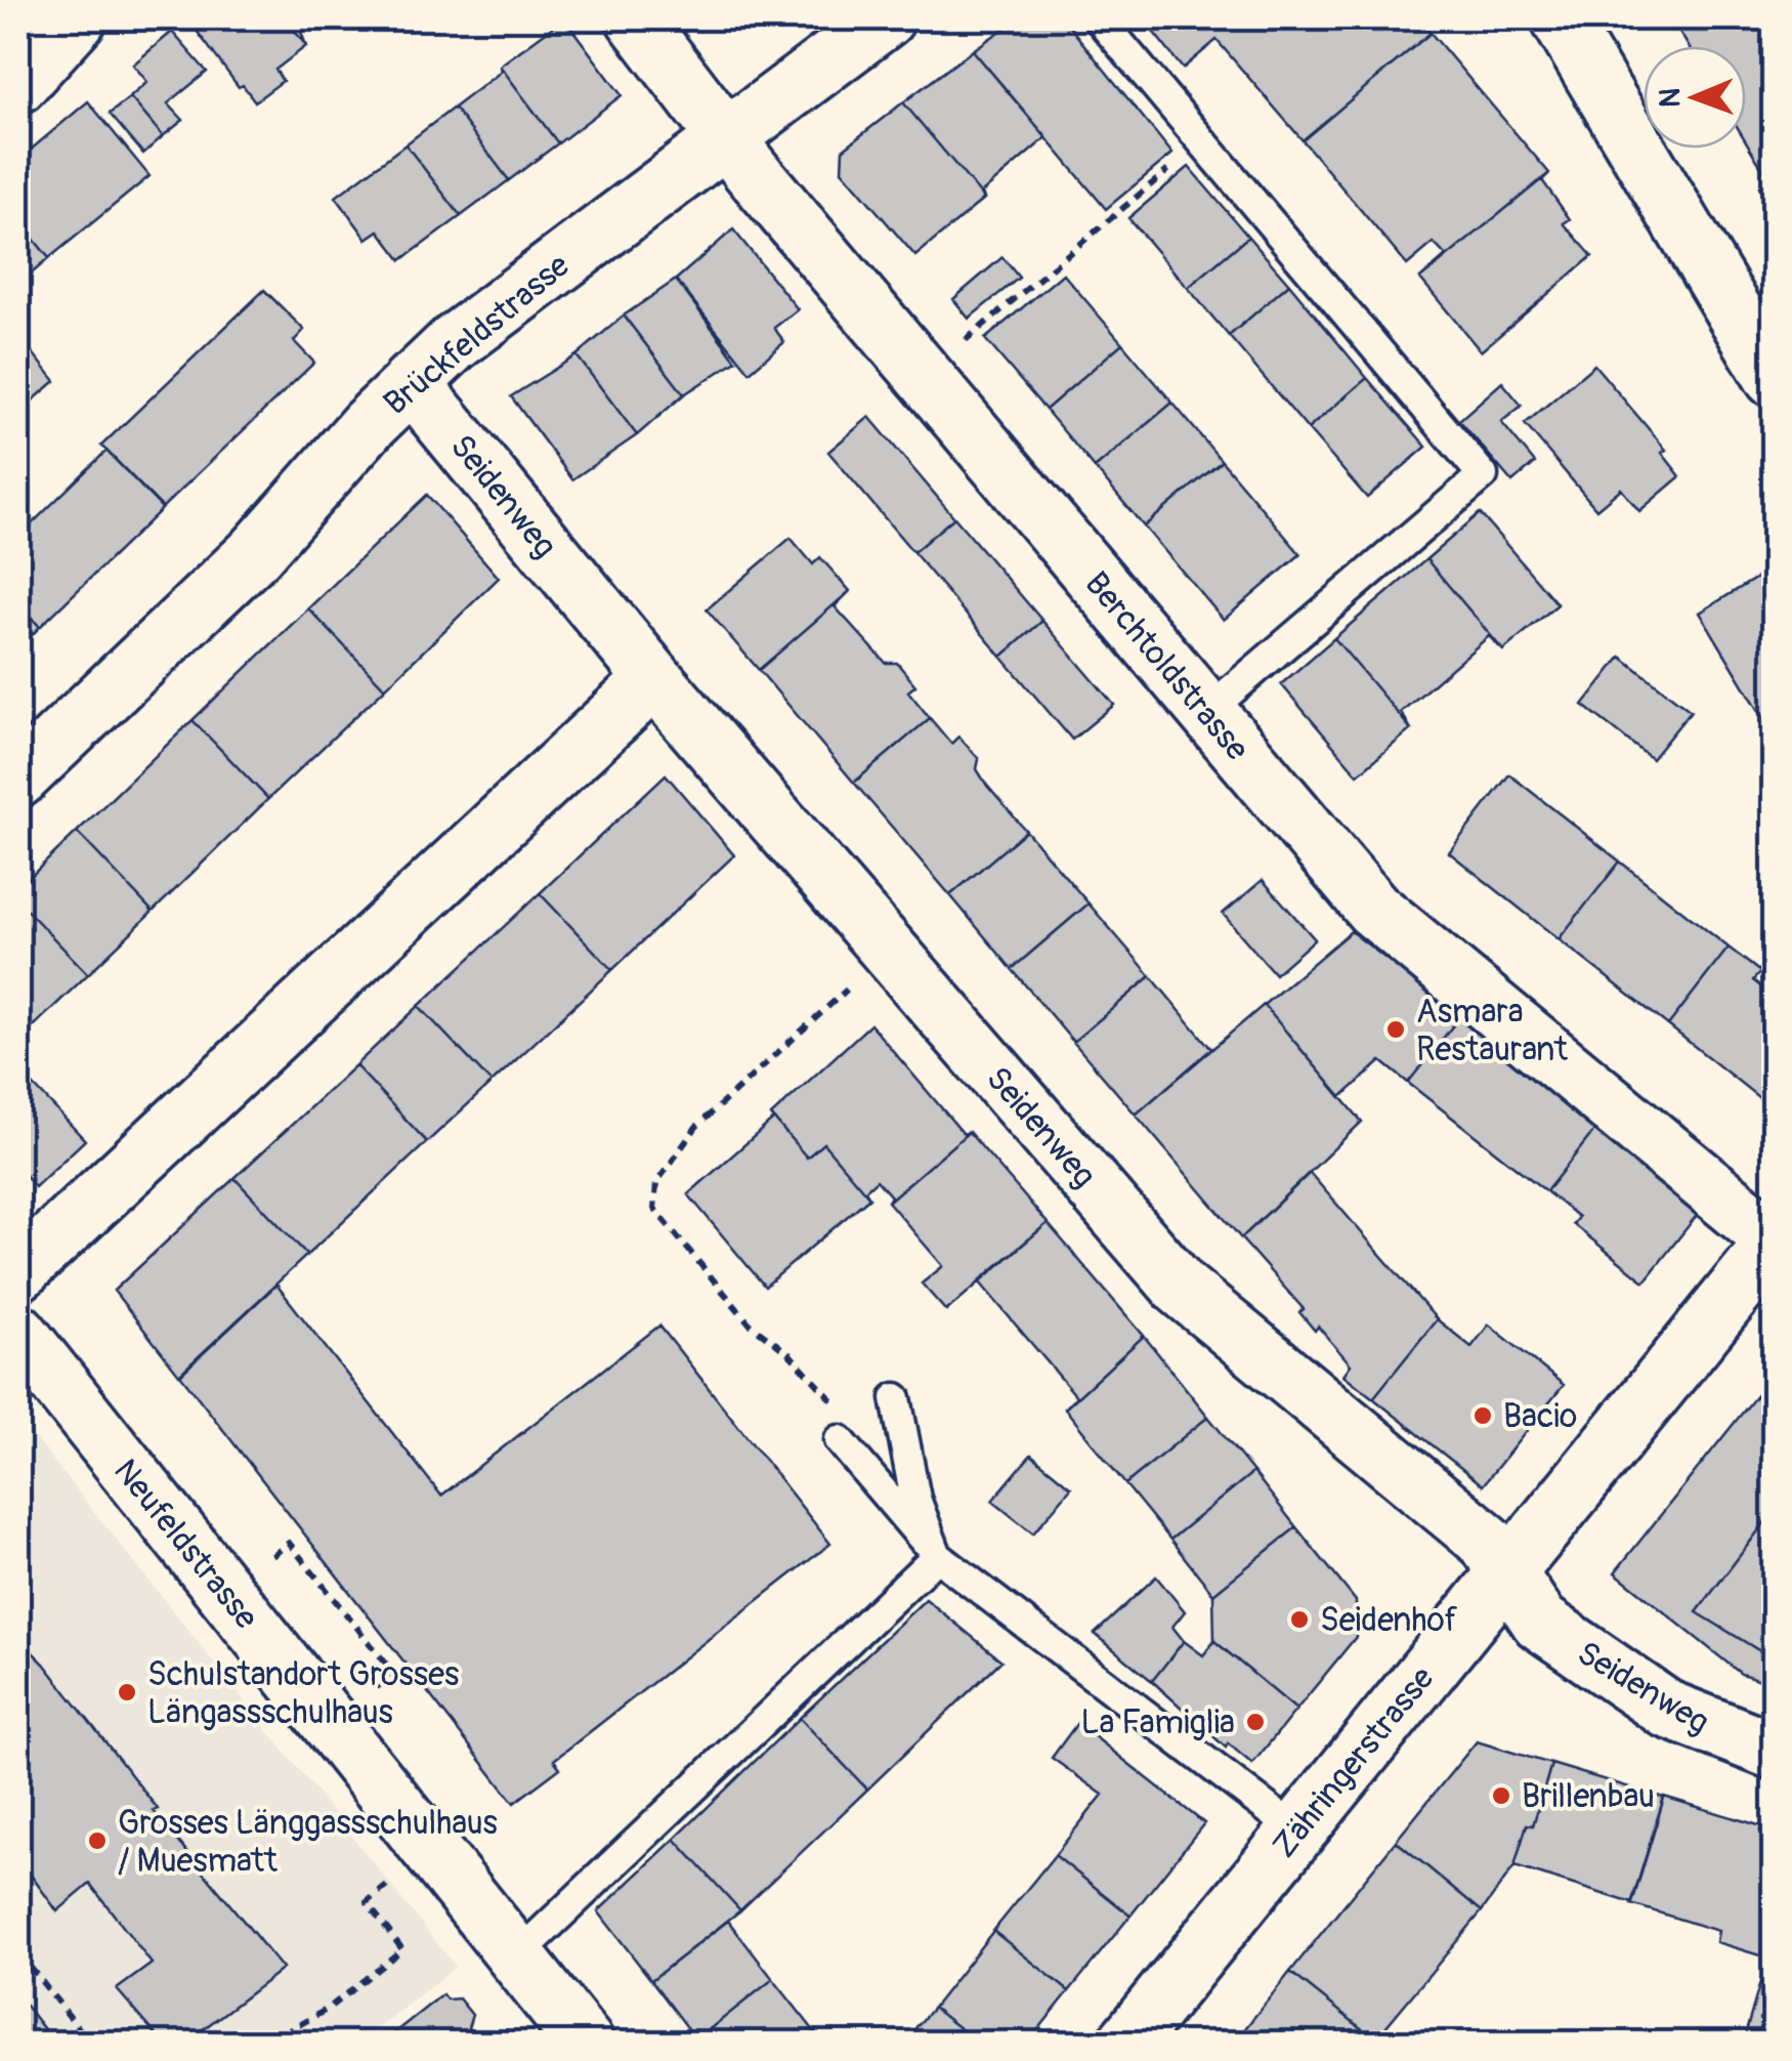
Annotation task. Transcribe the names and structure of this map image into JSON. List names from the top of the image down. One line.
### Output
{"streets":{"street":["Brückfeldstrasse","Seidenweg","Berchtoldstrasse","Neufeldstrasse","Zähringerstrasse"]},"crossings":[["Brückfeldstrasse","Seidenweg"],["Brückfeldstrasse","Berchtoldstrasse"],["Seidenweg","Zähringerstrasse"],["Berchtoldstrasse","Zähringerstrasse"]],"places":["Asmara Restaurant","Bacio","Seidenhof","Schulstandort Grosses Längassschulhaus","La Famiglia","Brillenbau","Grosses Länggassschulhaus / Muesmatt"],"north":"left"}
